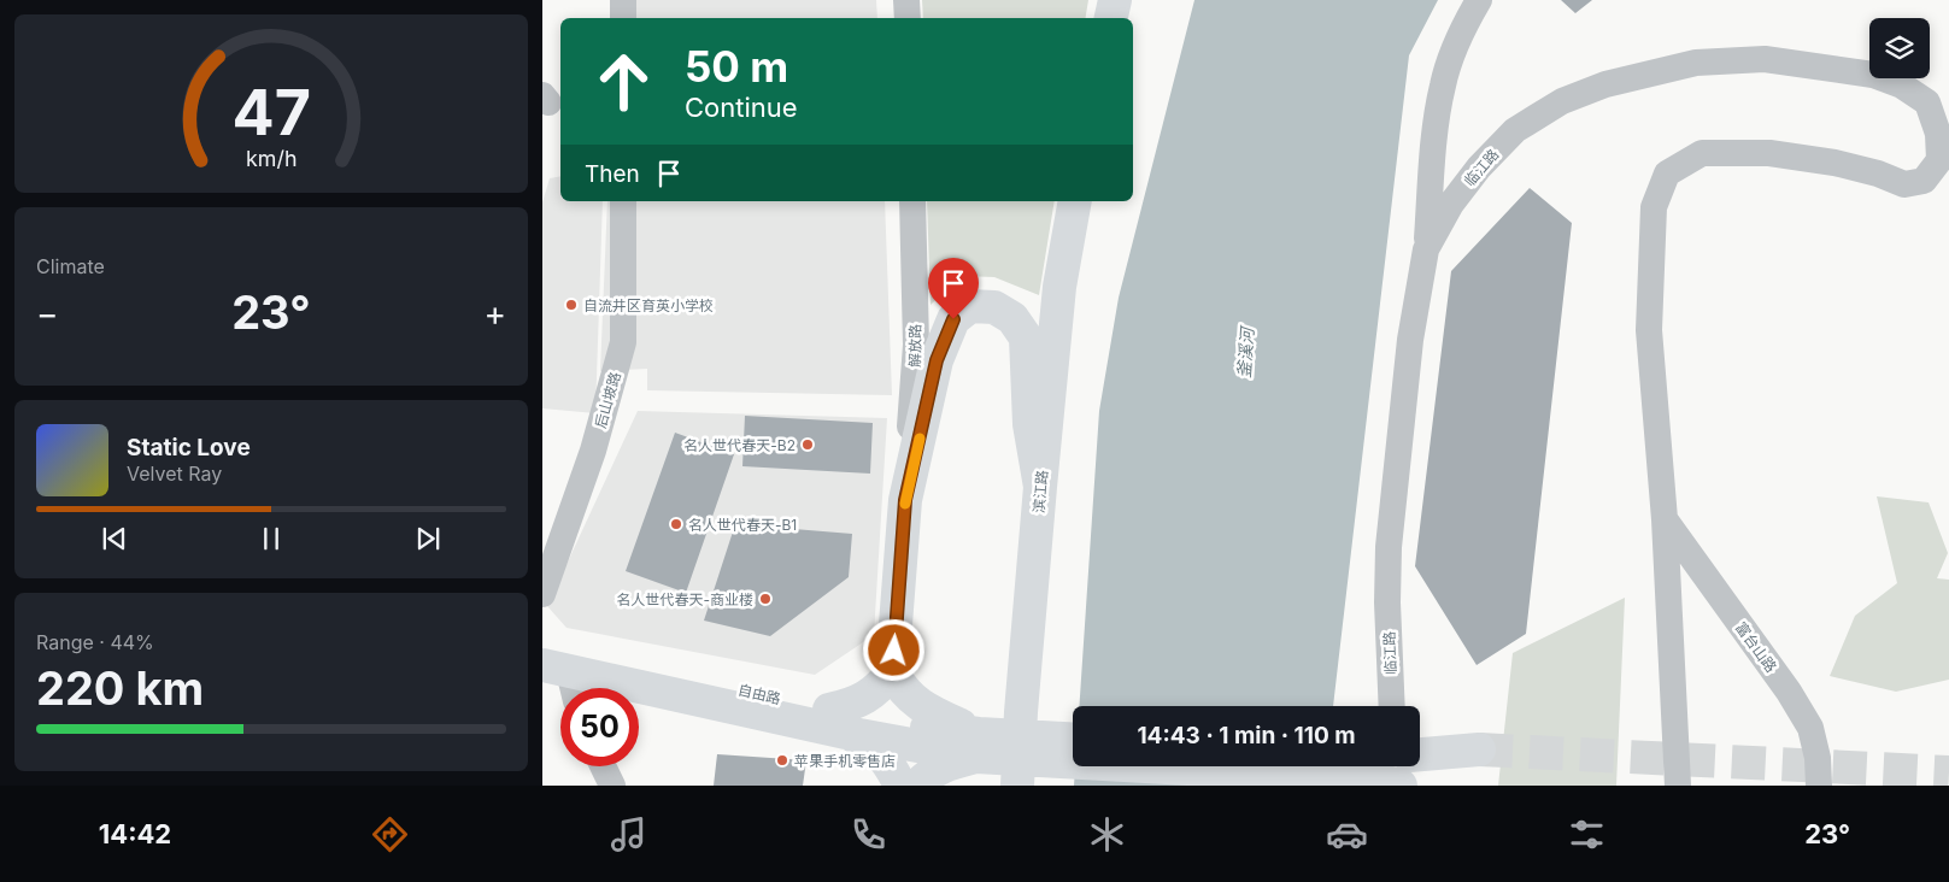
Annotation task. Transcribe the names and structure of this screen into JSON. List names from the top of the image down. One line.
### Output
{"streets":{"main road":["解放路","滨江路","自由路"],"street":["临江路","后山坡路","富台山路"]},"crossings":[["临江路","富台山路"]],"water":["釜溪河"],"places":["自流井区育英小学校","名人世代春天-B2","名人世代春天-B1","名人世代春天-商业楼","苹果手机零售店"],"page":{"turn":["50 m","Continue"],"then":"Then","tile":["Climate",["Range · 44%","220 km"]],"heat":["−","23°","+"],"song":["Static Love","Velvet Ray"],"limit":"50","trip":"14:43 · 1 min · 110 m","tabs":["14:42","23°"],"gauge":["47","km/h"]}}
